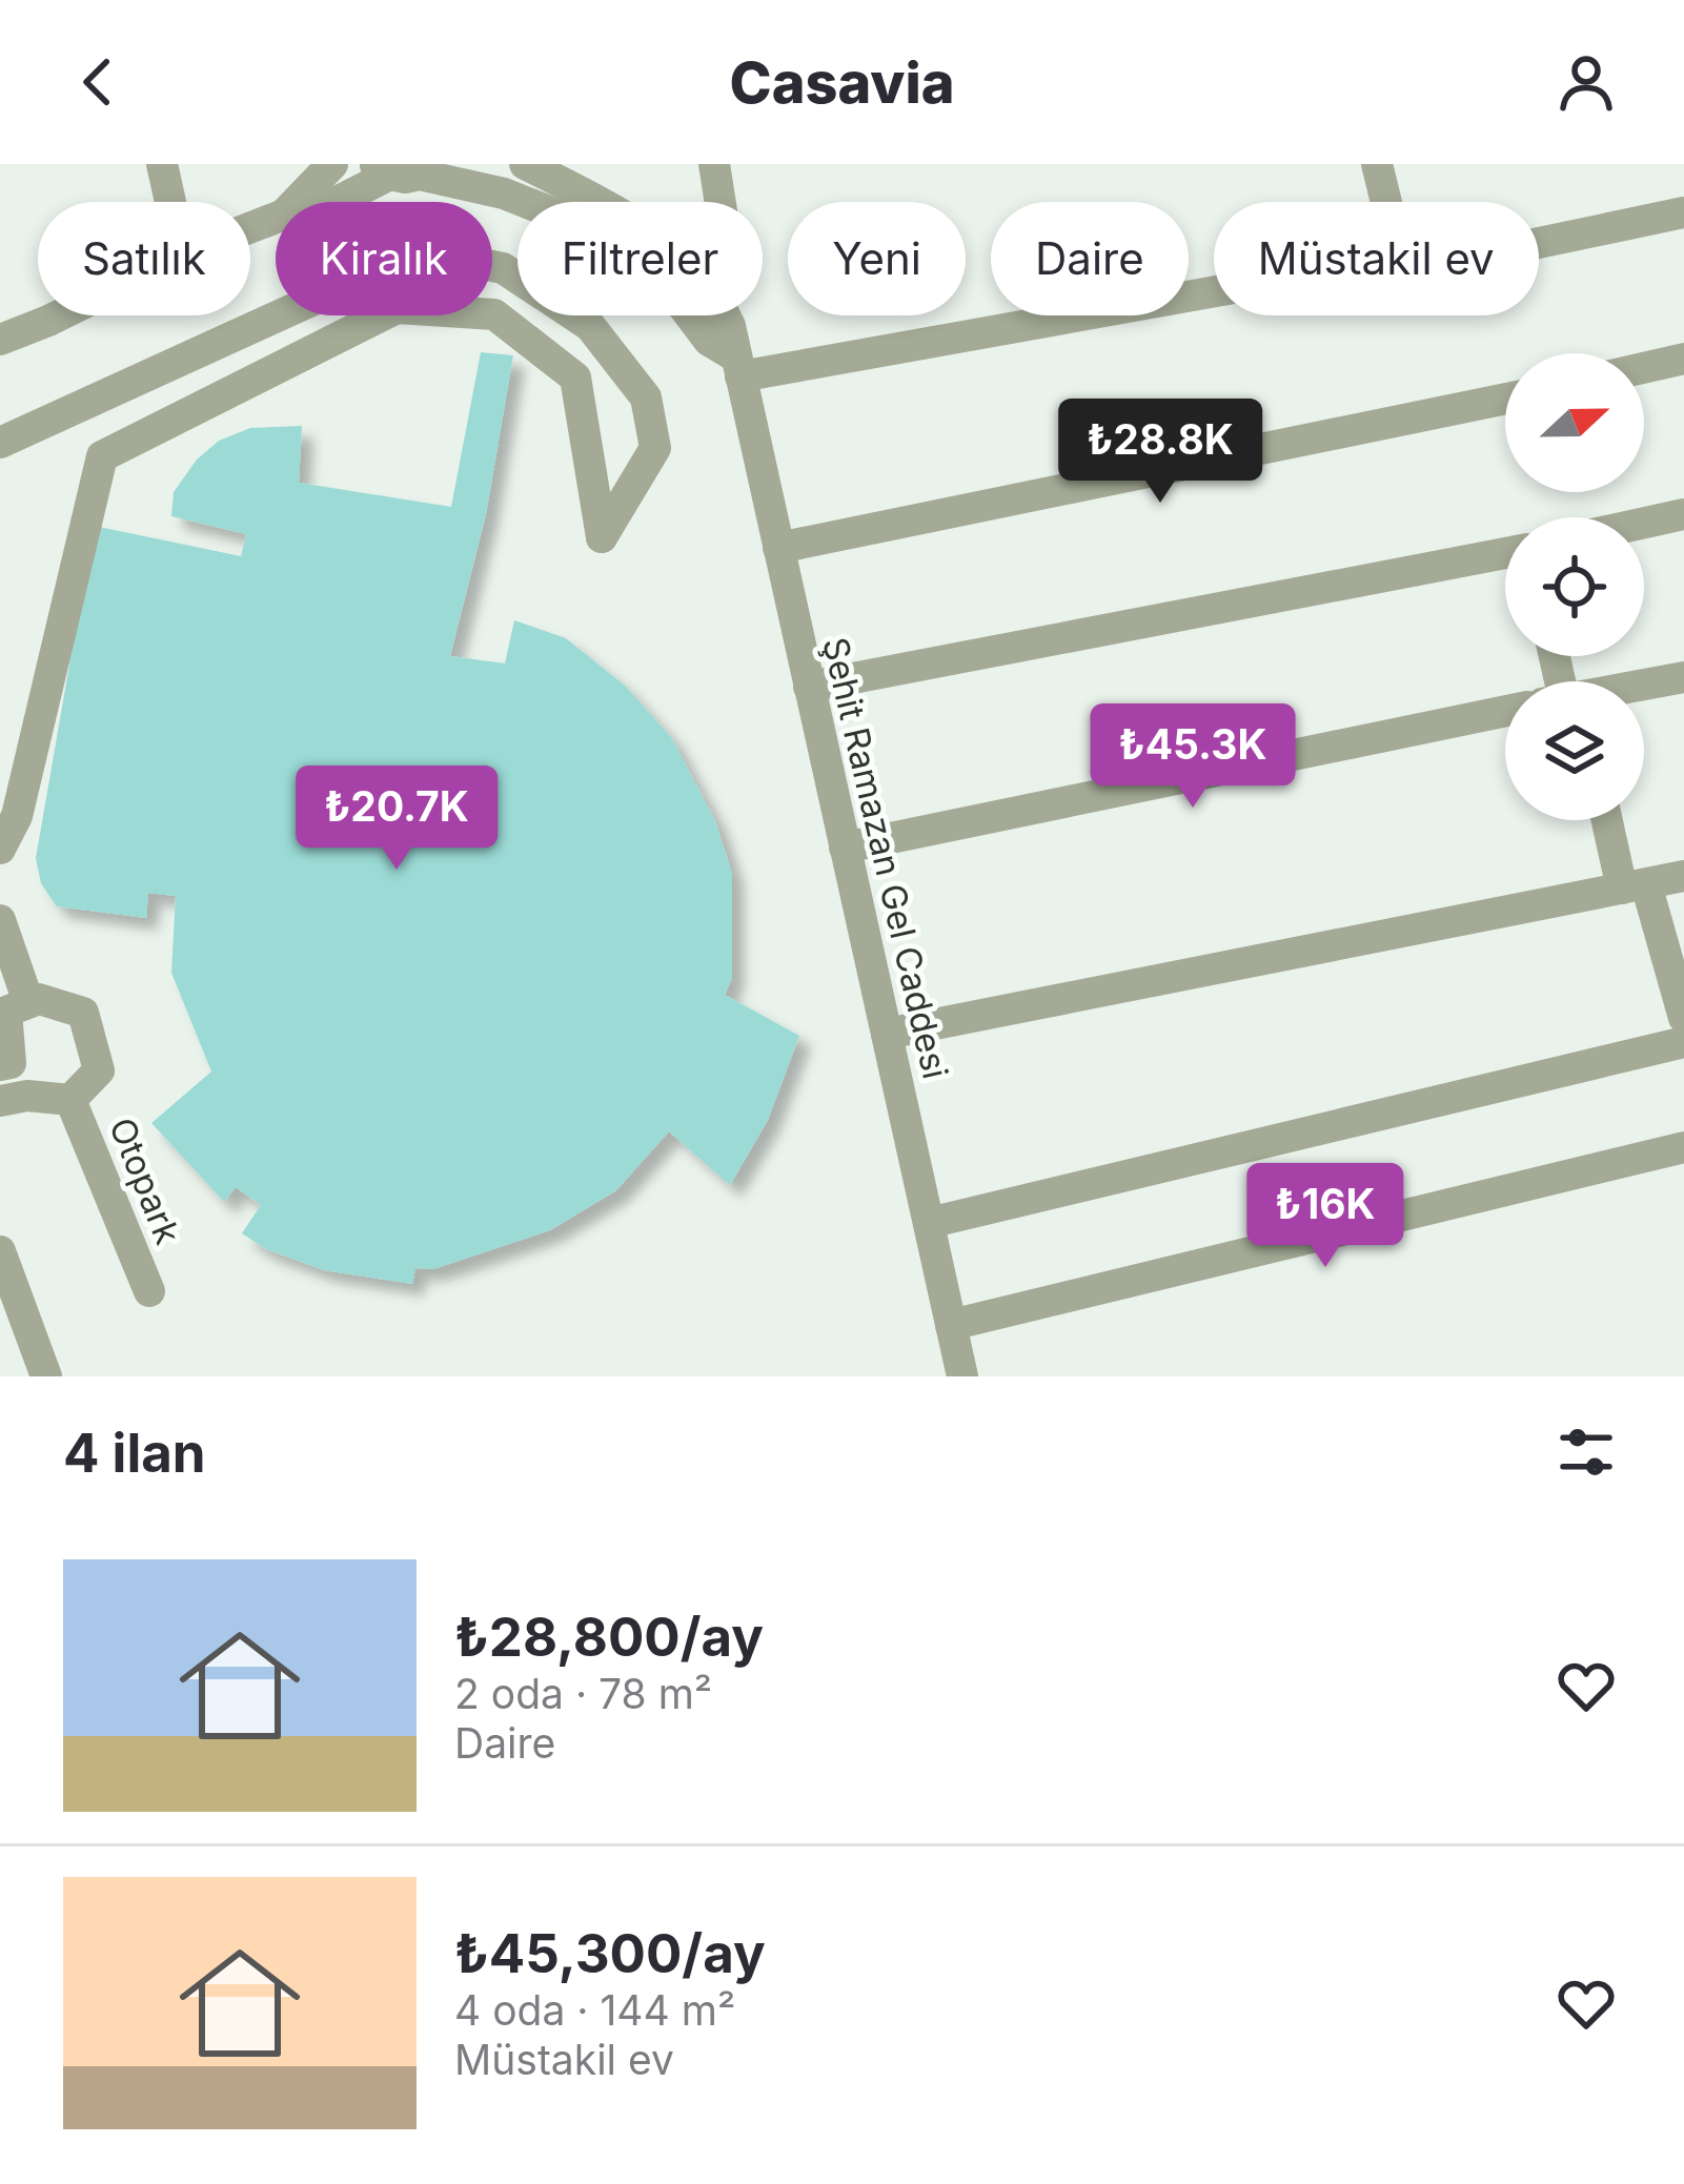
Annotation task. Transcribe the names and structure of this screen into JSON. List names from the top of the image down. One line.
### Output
{"streets":{"street":["Şehit Ramazan Gel Caddesi","Otopark"]},"north":"right","page":{"header":"Casavia","chip":["Satılık","Kiralık","Filtreler","Yeni","Daire","Müstakil ev"],"price":["₺28.8K","₺45.3K","₺20.7K","₺16K"],"heading":"4 ilan","list":[{"name":"₺28,800/ay","note":"2 oda · 78 m² · Daire"},{"name":"₺45,300/ay","note":"4 oda · 144 m² · Müstakil ev"}]}}
